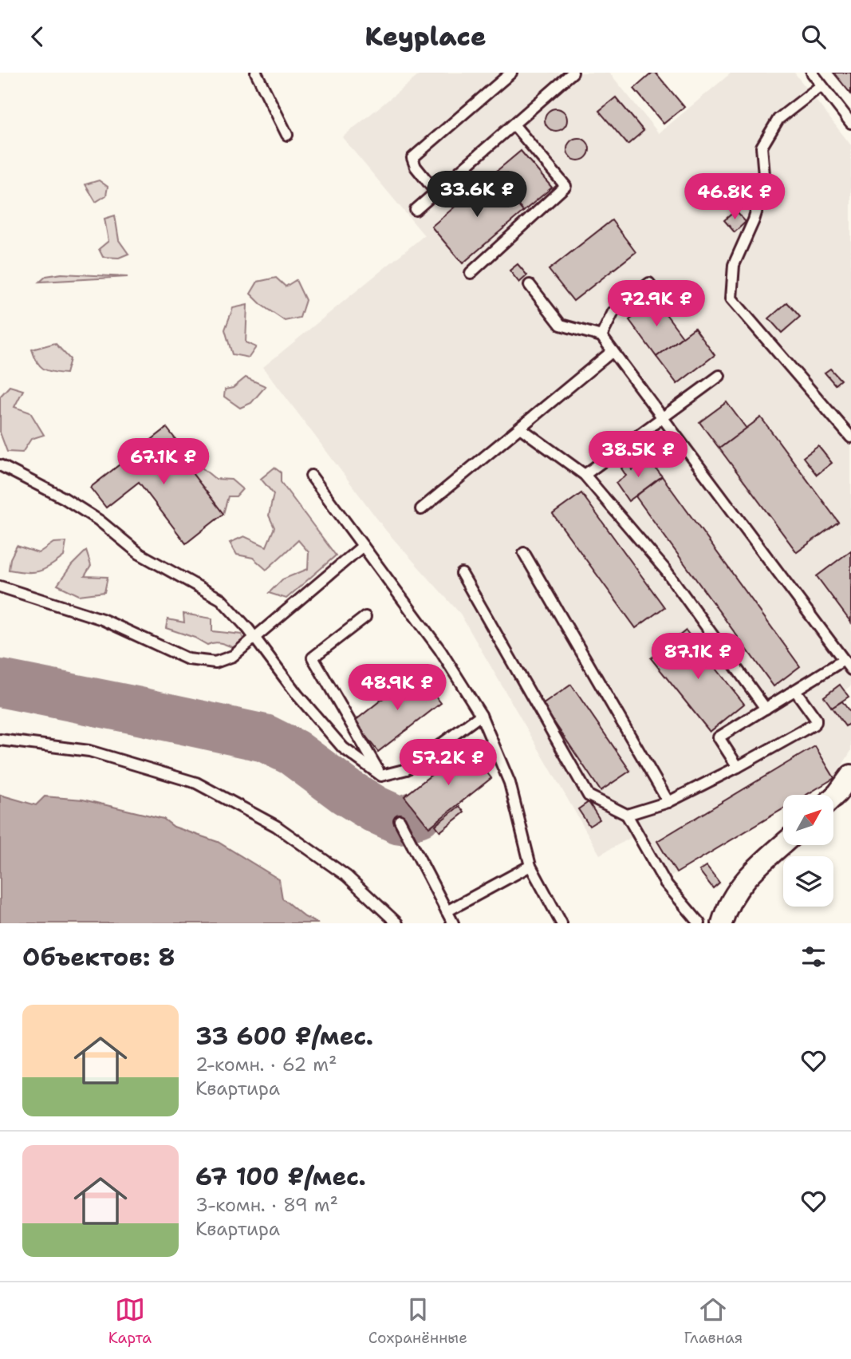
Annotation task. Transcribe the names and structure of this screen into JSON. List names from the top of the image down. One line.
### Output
{"north":"top right","page":{"header":"Keyplace","price":["33.6K ₽","46.8K ₽","72.9K ₽","38.5K ₽","67.1K ₽","87.1K ₽","48.9K ₽","57.2K ₽"],"heading":"Объектов: 8","list":[{"name":"33 600 ₽/мес.","note":"2-комн. · 62 m² · Квартира"},{"name":"67 100 ₽/мес.","note":"3-комн. · 89 m² · Квартира"}],"tabs":["Карта","Сохранённые","Главная"]}}
